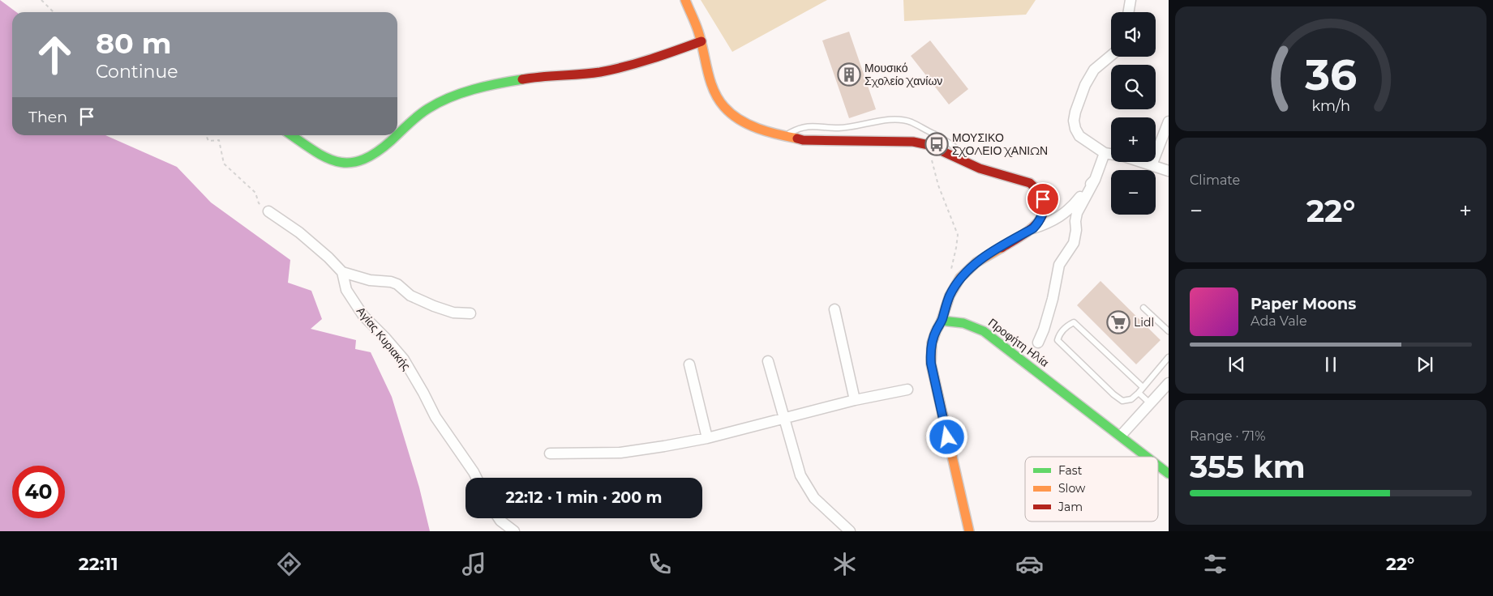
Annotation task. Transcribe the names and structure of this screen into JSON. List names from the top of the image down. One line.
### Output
{"streets":{"street":["Αγίας Κυριακής","Προφήτη Ηλία"]},"places":{"building":["Μουσικό Σχολείο Χανίων"],"bus stop":["ΜΟΥΣΙΚΟ ΣΧΟΛΕΙΟ ΧΑΝΙΩΝ"],"supermarket":["Lidl"]},"legend":["Fast","Slow","Jam"],"page":{"map_buttons":["+","−"],"turn":["80 m","Continue"],"then":"Then","tile":["Climate",["Range · 71%","355 km"]],"heat":["−","22°","+"],"song":["Paper Moons","Ada Vale"],"limit":"40","trip":"22:12 · 1 min · 200 m","tabs":["22:11","22°"],"gauge":["36","km/h"]}}
